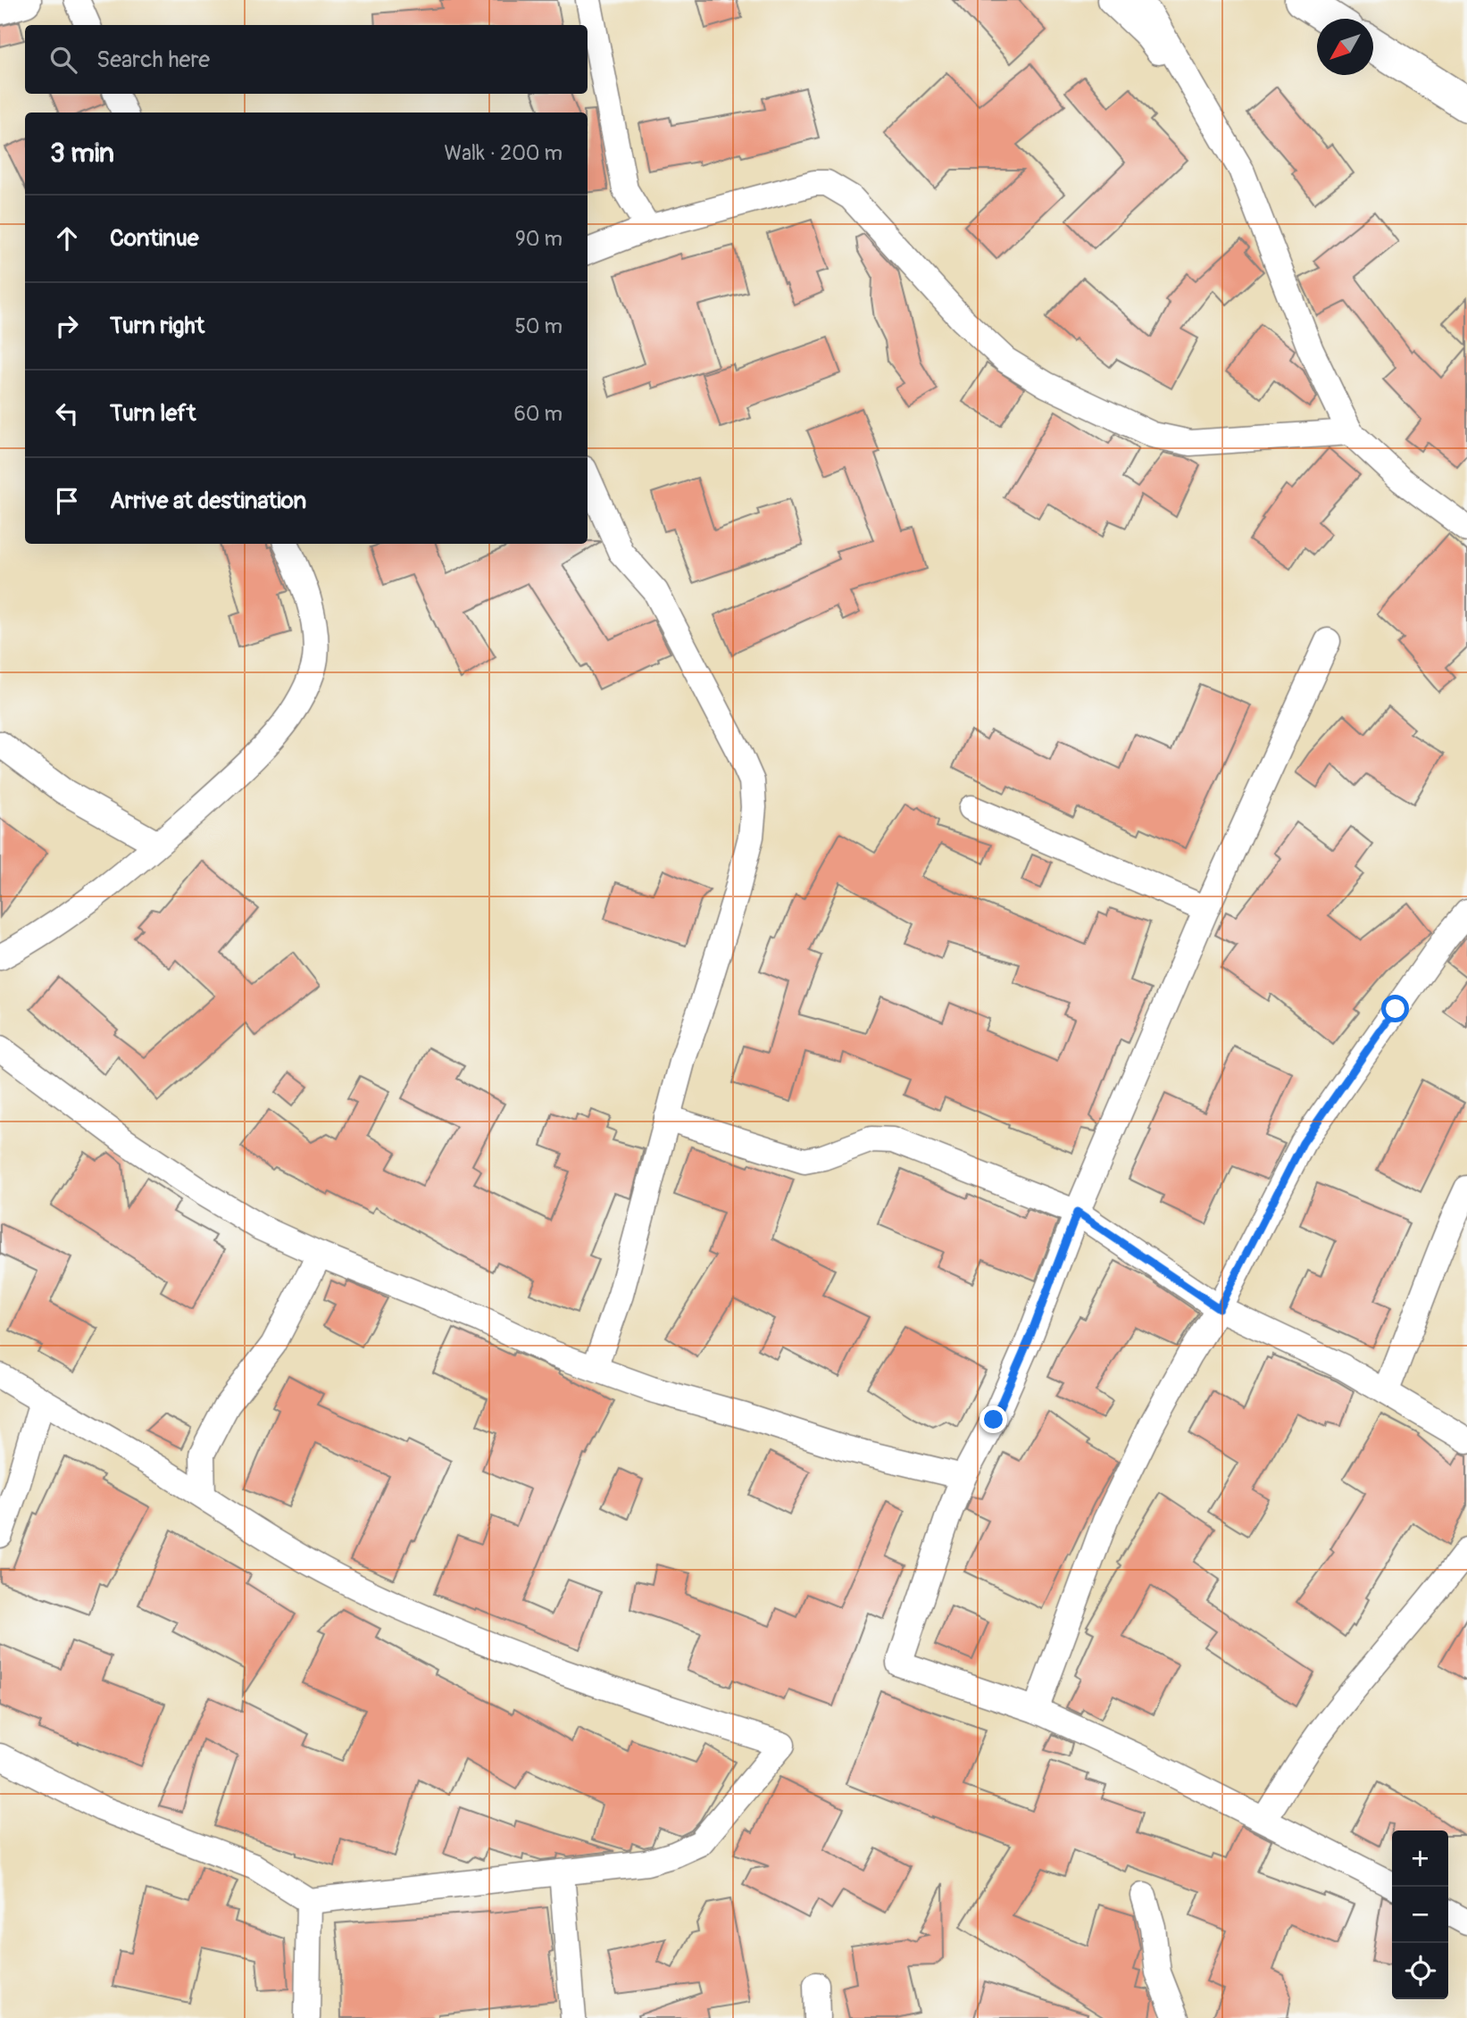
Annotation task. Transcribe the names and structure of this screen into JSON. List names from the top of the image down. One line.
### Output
{"north":"bottom left","page":{"search":"Search here","heading":["3 min","Walk · 200 m"],"list":[["Continue","90 m"],["Turn right","50 m"],["Turn left","60 m"],"Arrive at destination"],"map_buttons":["+","−"]}}
